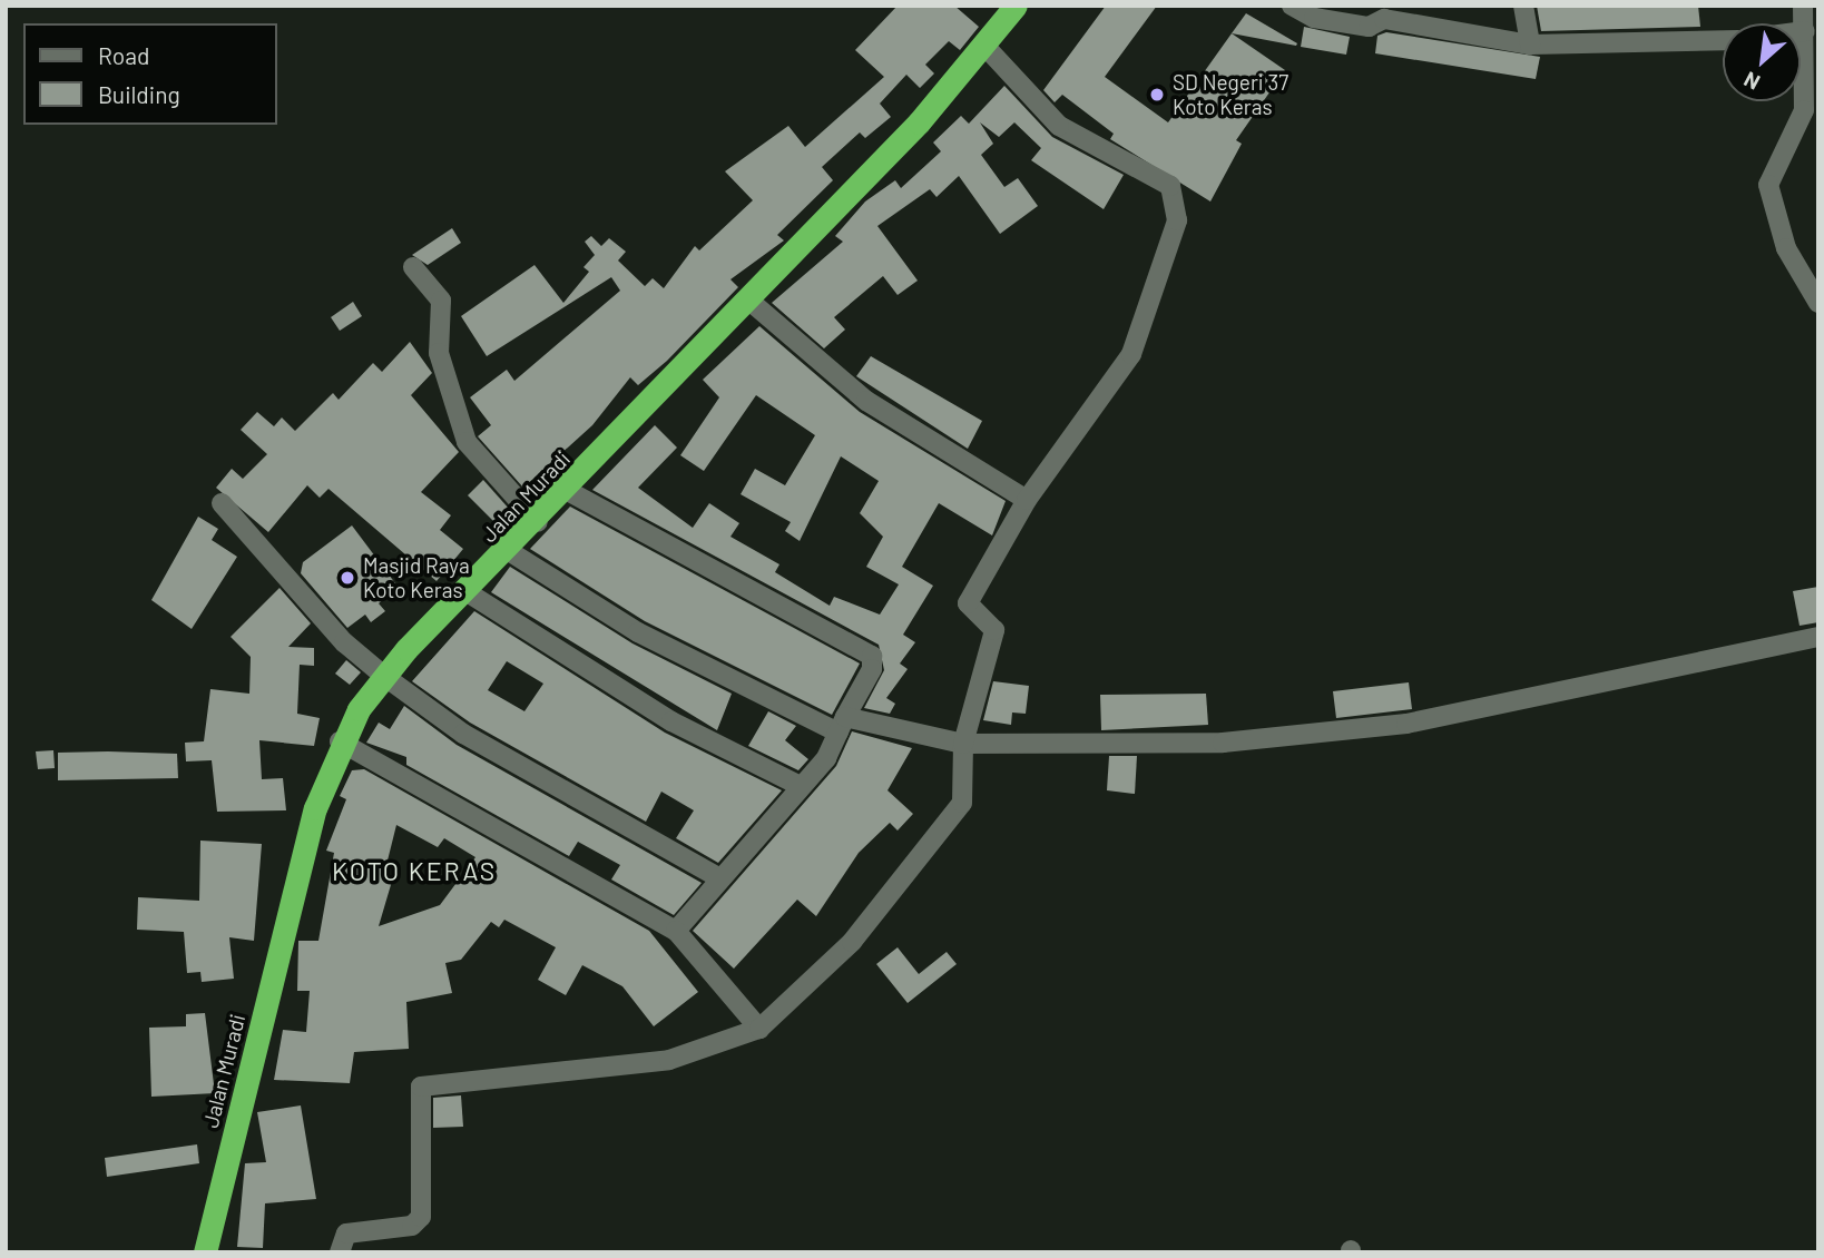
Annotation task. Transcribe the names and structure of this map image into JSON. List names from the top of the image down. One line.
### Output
{"streets":{"highway":["Jalan Muradi"]},"districts":["KOTO KERAS"],"places":["SD Negeri 37 Koto Keras","Masjid Raya Koto Keras"],"legend":["Road","Building"],"north":"bottom left"}
